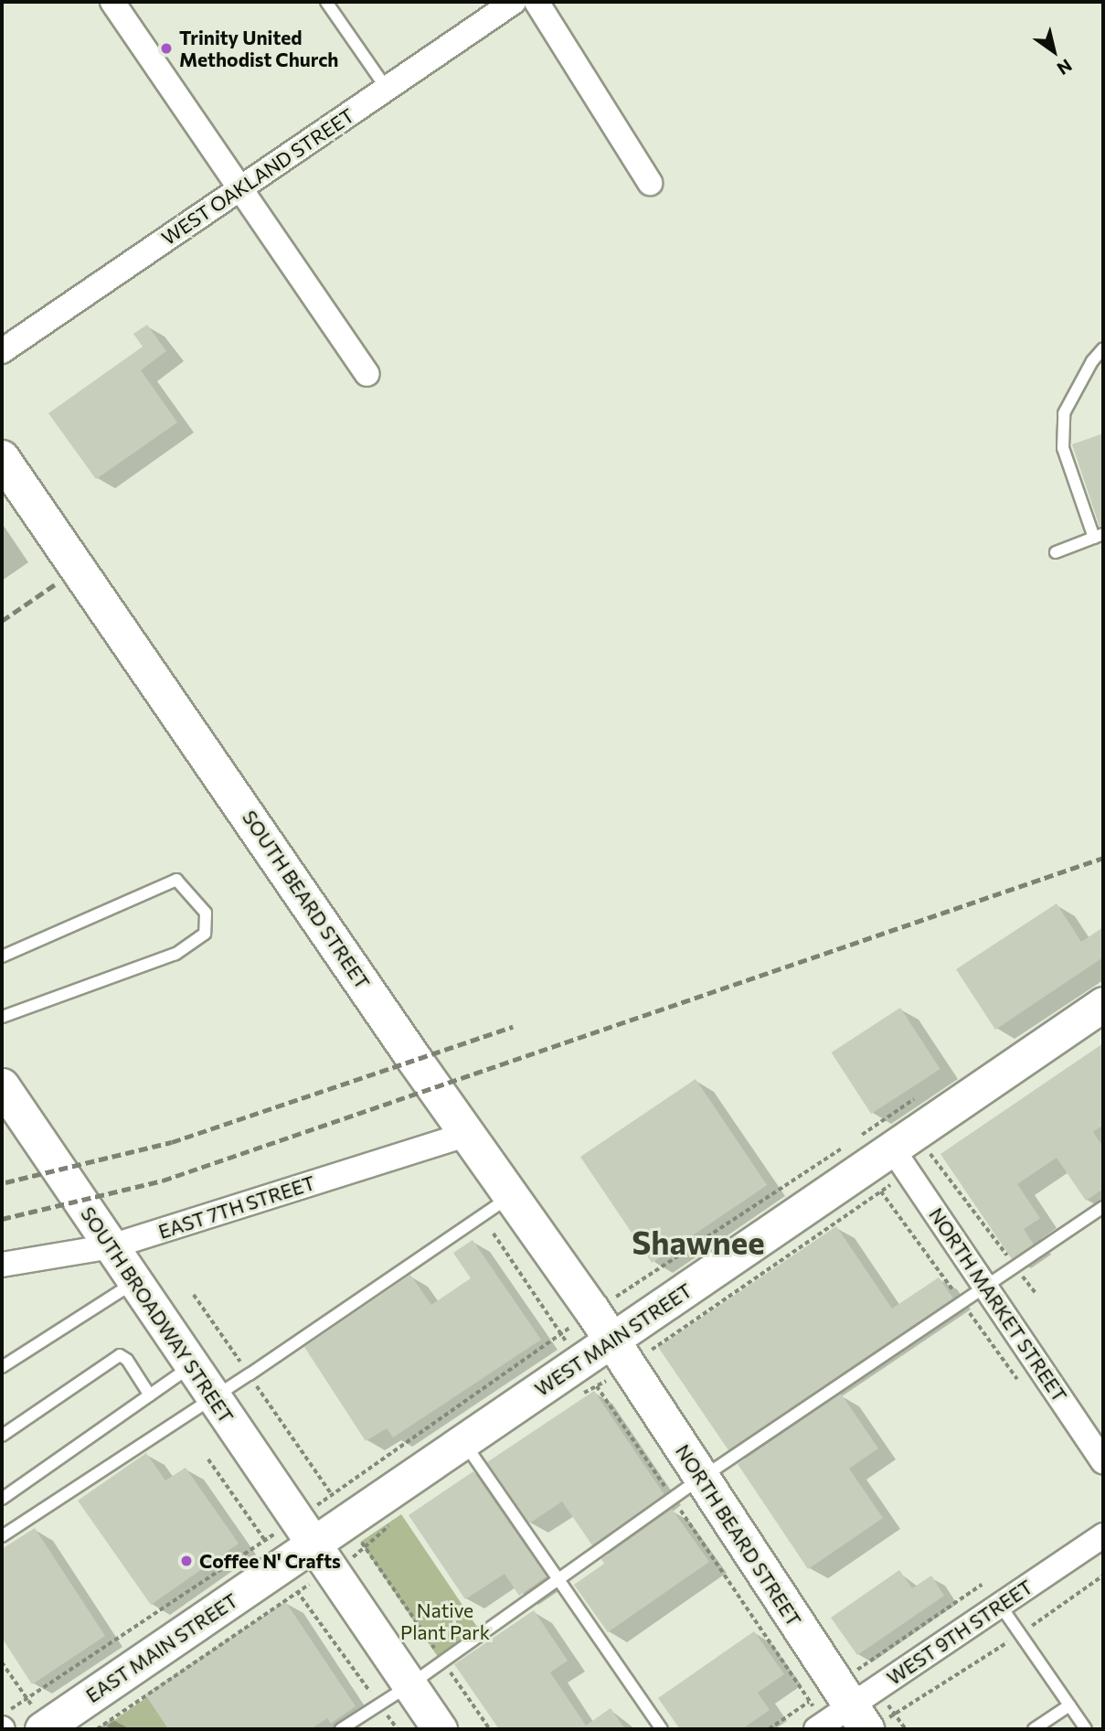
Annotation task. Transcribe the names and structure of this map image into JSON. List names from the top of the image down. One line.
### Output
{"streets":{"main road":["SOUTH BEARD STREET","NORTH BEARD STREET"],"street":["WEST OAKLAND STREET","EAST 7TH STREET","NORTH MARKET STREET","SOUTH BROADWAY STREET","WEST MAIN STREET","WEST 9TH STREET","EAST MAIN STREET"]},"crossings":[["SOUTH BEARD STREET","EAST 7TH STREET"],["SOUTH BEARD STREET","WEST MAIN STREET"],["SOUTH BEARD STREET","NORTH BEARD STREET"],["EAST 7TH STREET","SOUTH BROADWAY STREET"],["NORTH MARKET STREET","WEST MAIN STREET"],["SOUTH BROADWAY STREET","WEST MAIN STREET"],["SOUTH BROADWAY STREET","EAST MAIN STREET"],["WEST MAIN STREET","NORTH BEARD STREET"],["WEST MAIN STREET","EAST MAIN STREET"],["NORTH BEARD STREET","WEST 9TH STREET"]],"districts":["Shawnee"],"parks":["Native Plant Park"],"places":["Trinity United Methodist Church","Coffee N' Crafts"],"north":"bottom right"}
